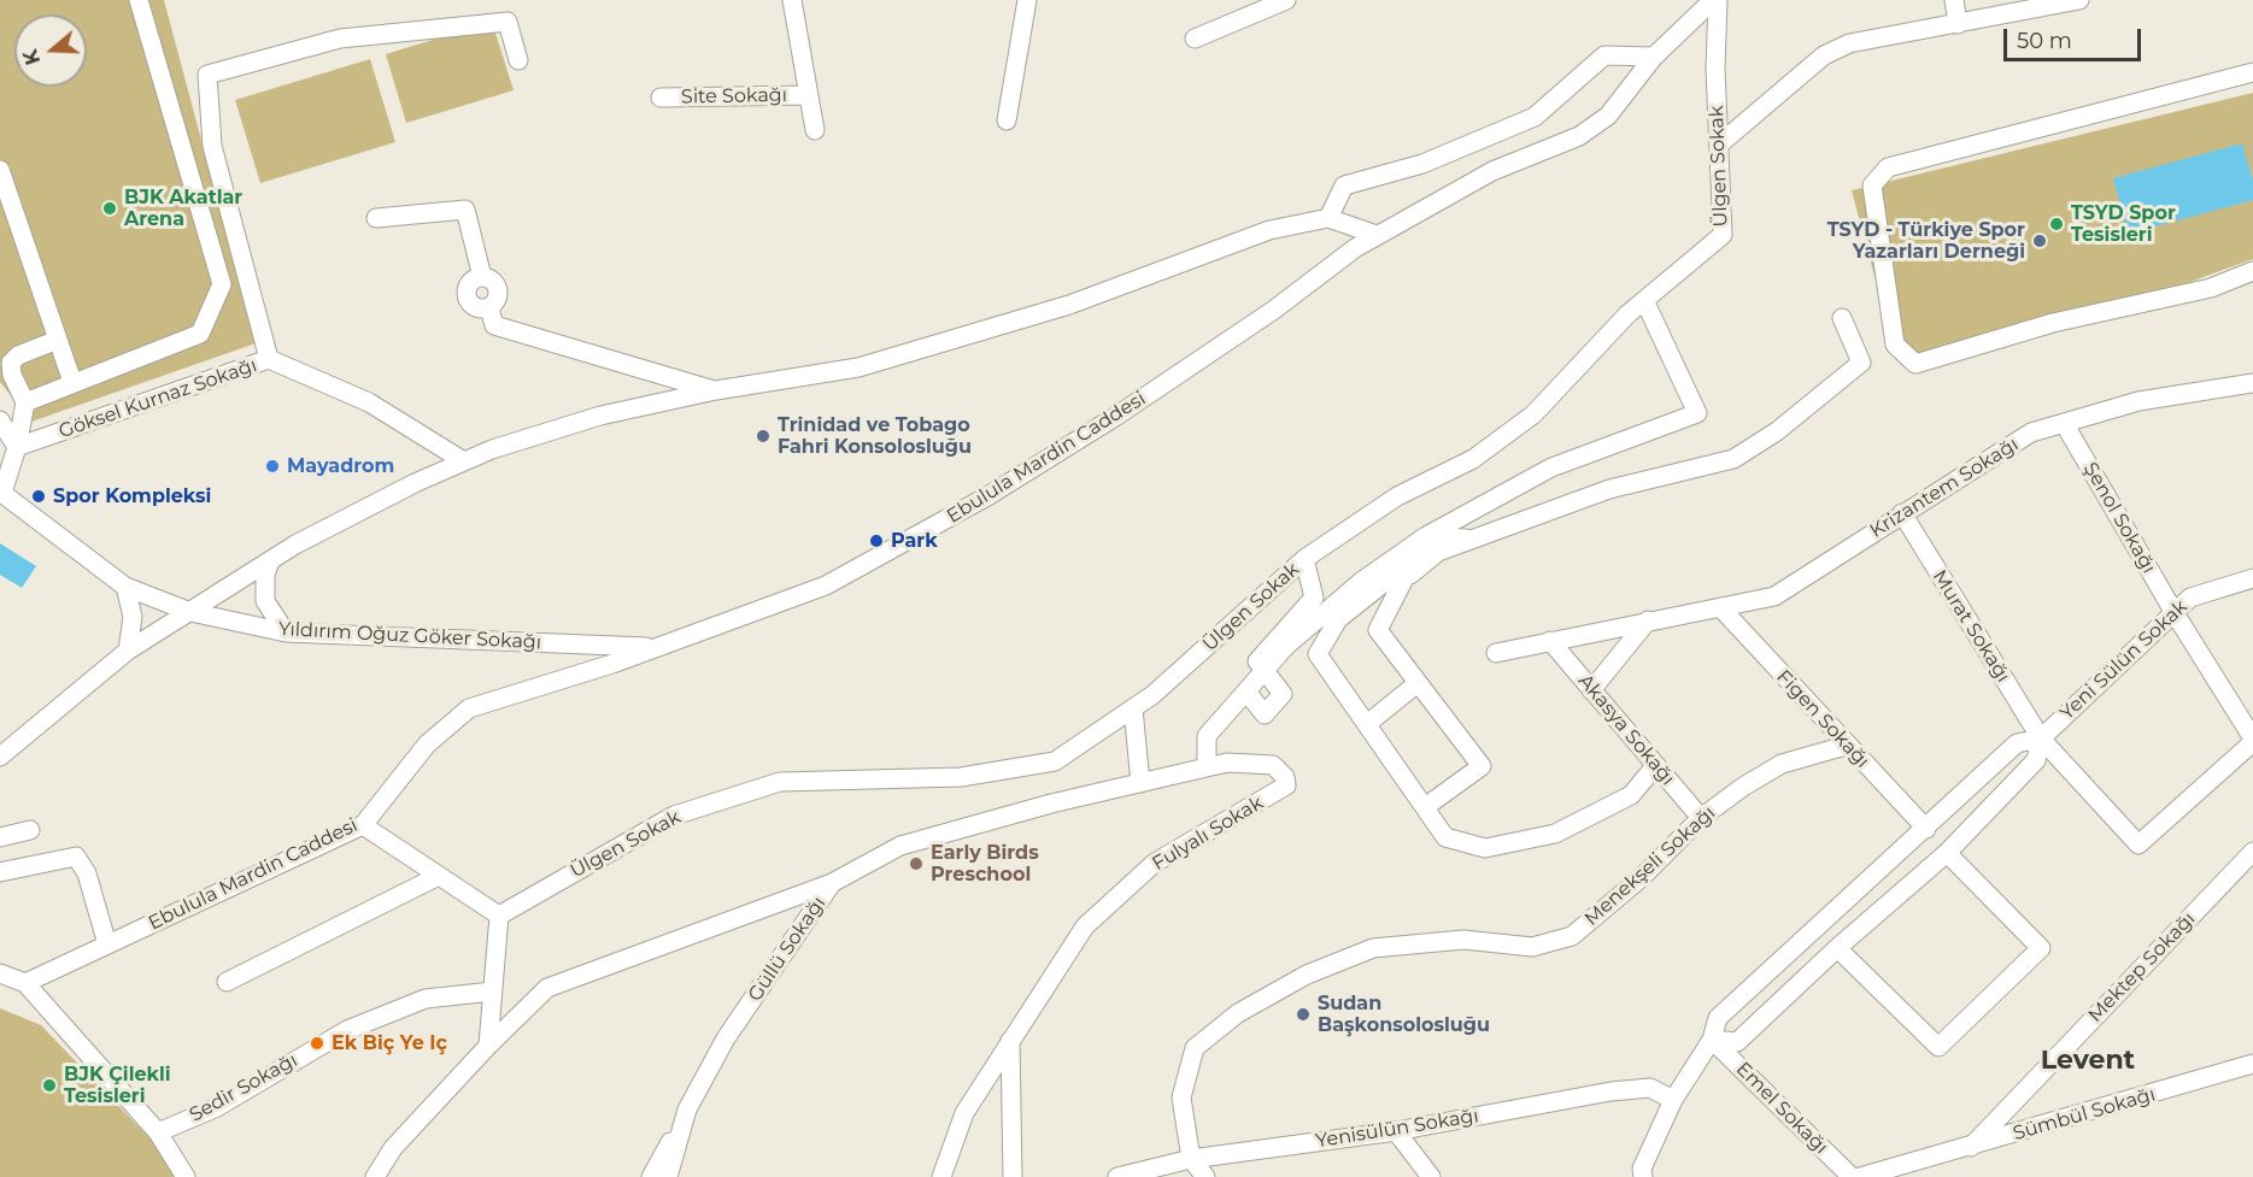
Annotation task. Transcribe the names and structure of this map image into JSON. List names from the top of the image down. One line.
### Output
{"streets":{"street":["Site Sokağı","Ülgen Sokak","Göksel Kurnaz Sokağı","Ebulula Mardin Caddesi","Krizantem Sokağı","Şenol Sokağı","Murat Sokağı","Yıldırım Oğuz Göker Sokağı","Yeni Sülün Sokak","Figen Sokağı","Akasya Sokağı","Fulyalı Sokak","Menekşeli Sokağı","Güllü Sokağı","Mektep Sokağı","Sedir Sokağı","Emel Sokağı","Sümbül Sokağı","Yenisülün Sokağı"]},"crossings":[["Ülgen Sokak","Ebulula Mardin Caddesi"],["Ebulula Mardin Caddesi","Yıldırım Oğuz Göker Sokağı"],["Krizantem Sokağı","Şenol Sokağı"],["Krizantem Sokağı","Murat Sokağı"],["Krizantem Sokağı","Figen Sokağı"],["Krizantem Sokağı","Akasya Sokağı"],["Şenol Sokağı","Murat Sokağı"],["Şenol Sokağı","Yeni Sülün Sokak"],["Murat Sokağı","Yeni Sülün Sokak"],["Figen Sokağı","Menekşeli Sokağı"],["Akasya Sokağı","Menekşeli Sokağı"],["Fulyalı Sokak","Güllü Sokağı"],["Menekşeli Sokağı","Yenisülün Sokağı"],["Mektep Sokağı","Sümbül Sokağı"]],"districts":["Levent"],"places":["BJK Akatlar Arena","TSYD Spor Tesisleri","TSYD - Türkiye Spor Yazarları Derneği","Trinidad ve Tobago Fahri Konsolosluğu","Mayadrom","Spor Kompleksi","Park","Early Birds Preschool","Sudan Başkonsolosluğu","Ek Biç Ye Iç","BJK Çilekli Tesisleri"],"scale_bar":"50 m","north":"left"}
